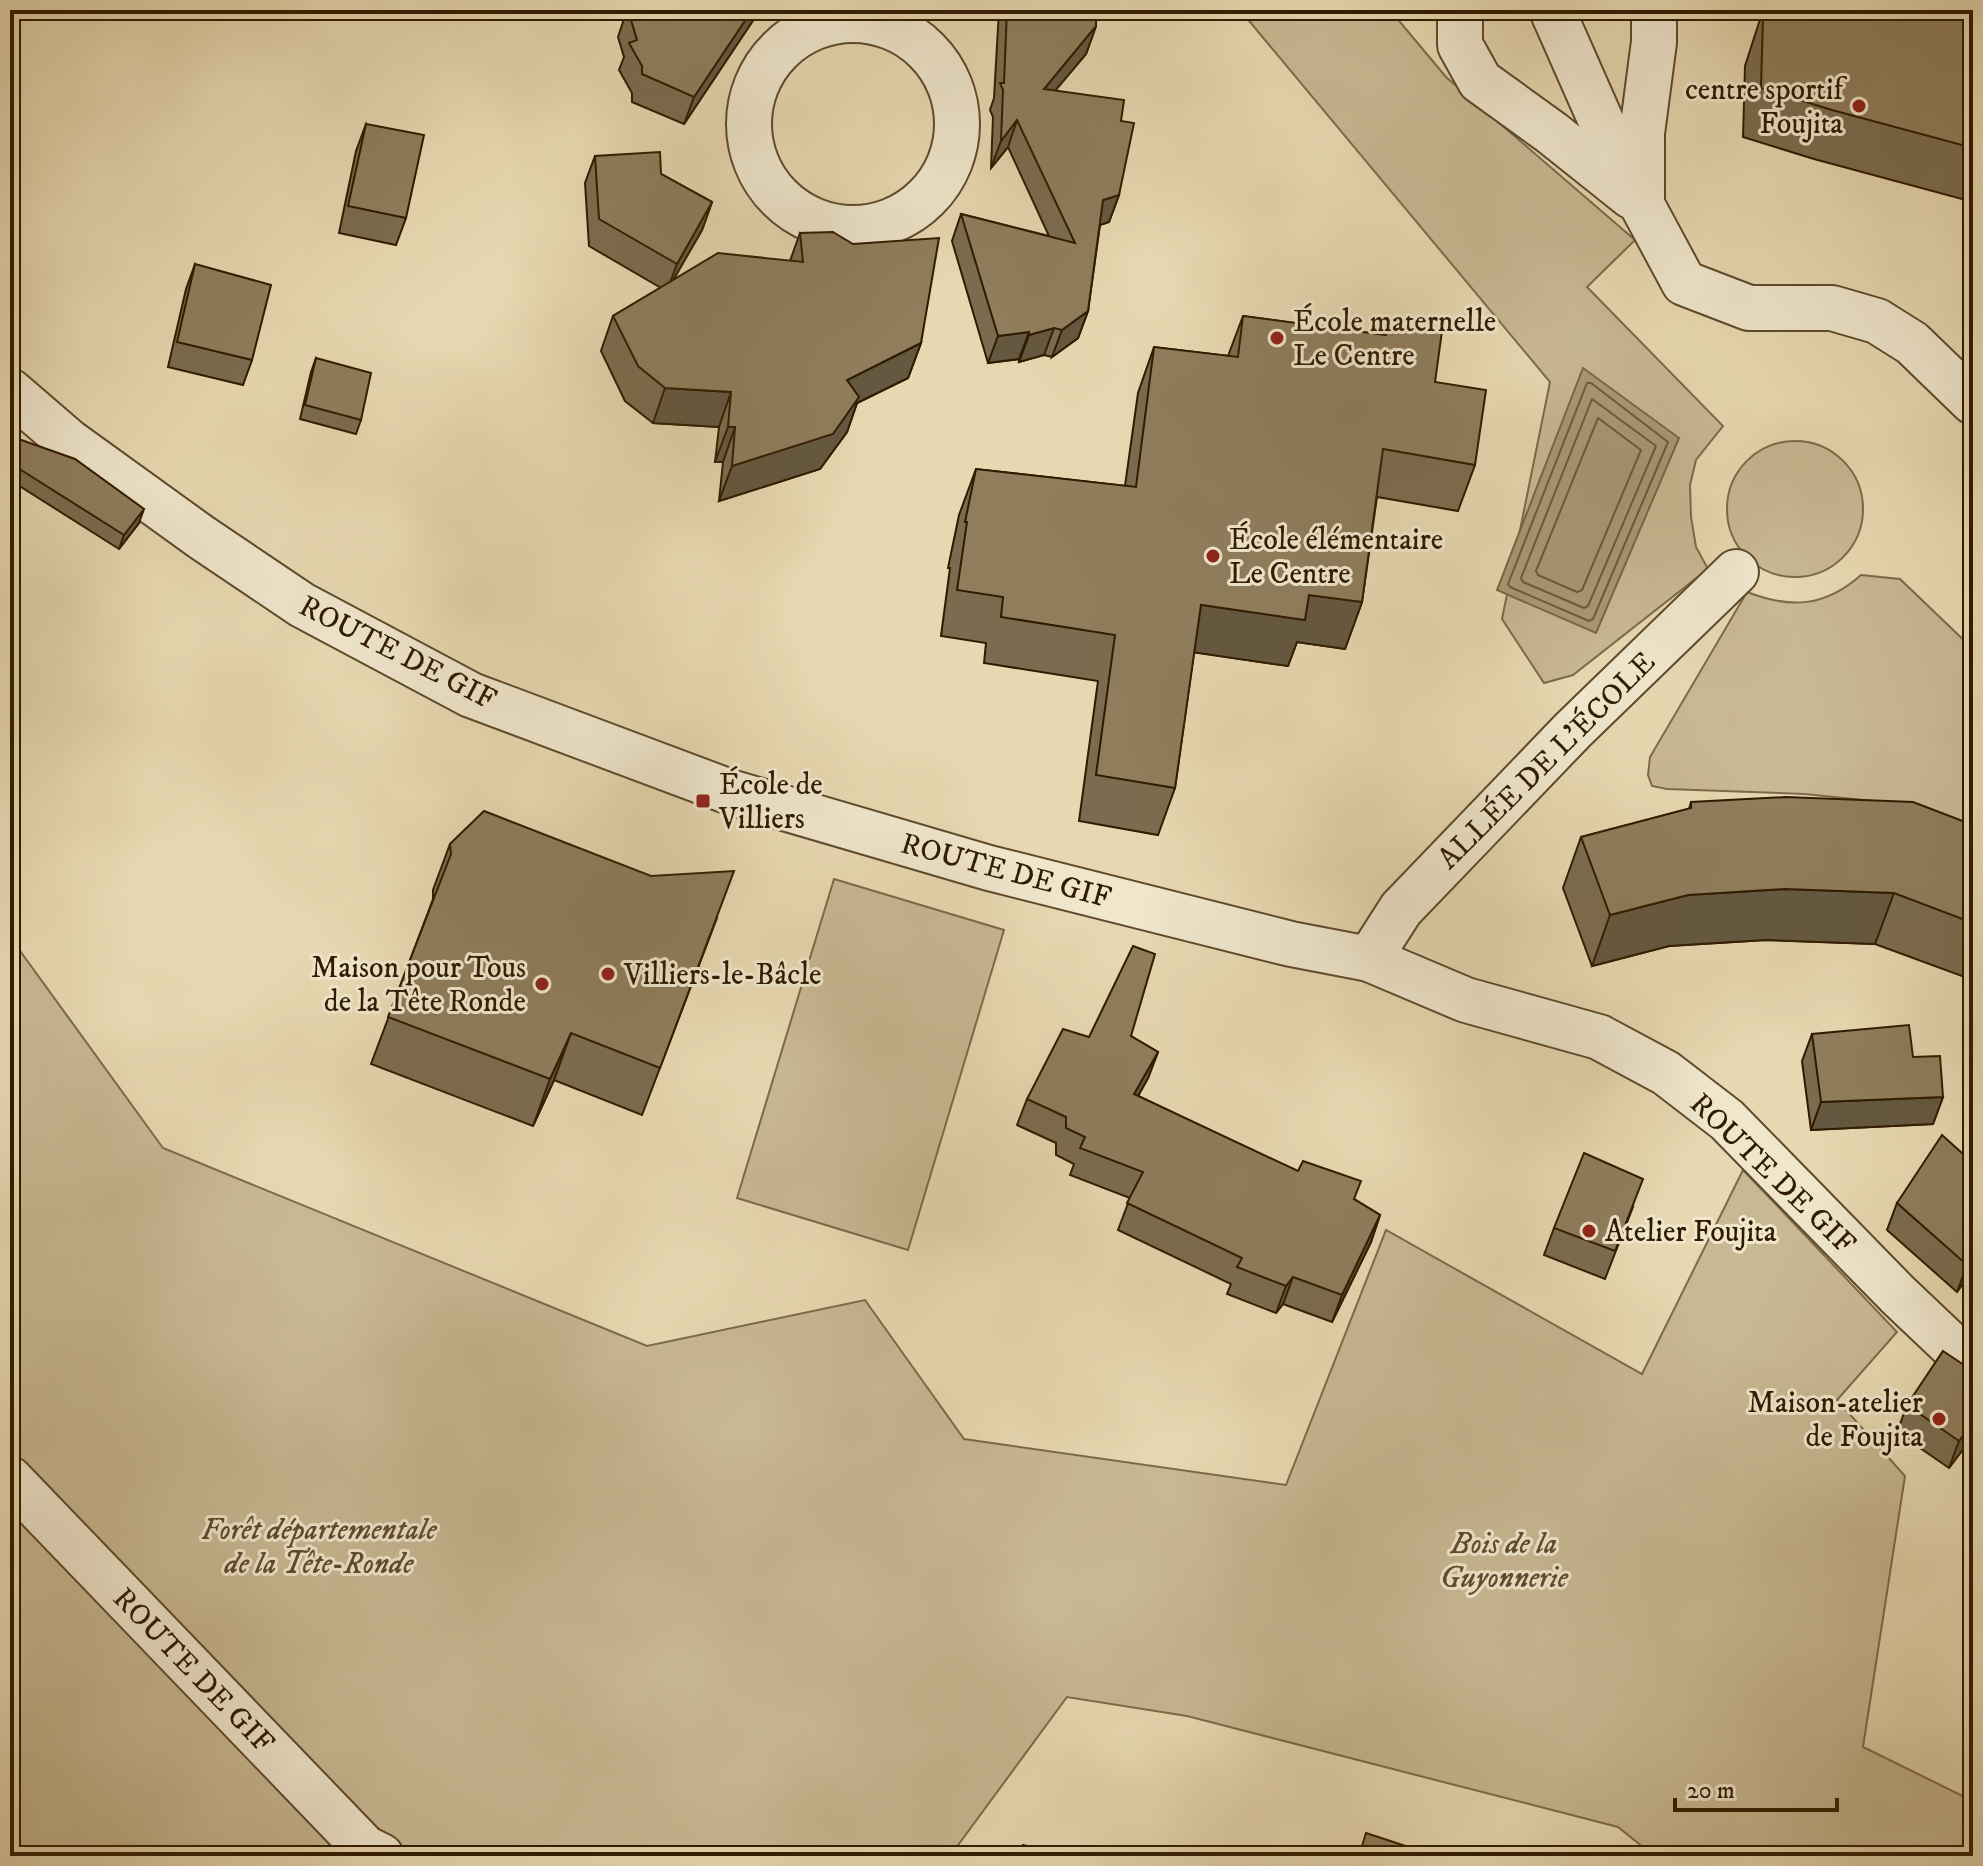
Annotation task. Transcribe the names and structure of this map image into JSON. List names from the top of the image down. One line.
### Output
{"streets":{"street":["ROUTE DE GIF","ALLÉE DE L'ÉCOLE"]},"crossings":[["ROUTE DE GIF","ALLÉE DE L'ÉCOLE"]],"parks":["Forêt départementale de la Tête-Ronde","Bois de la Guyonnerie"],"places":{"other":["centre sportif Foujita","École maternelle Le Centre","École élémentaire Le Centre","Villiers-le-Bâcle","Maison pour Tous de la Tête Ronde","Atelier Foujita","Maison-atelier de Foujita"],"transit":["École de Villiers"]},"scale_bar":"20 m"}
